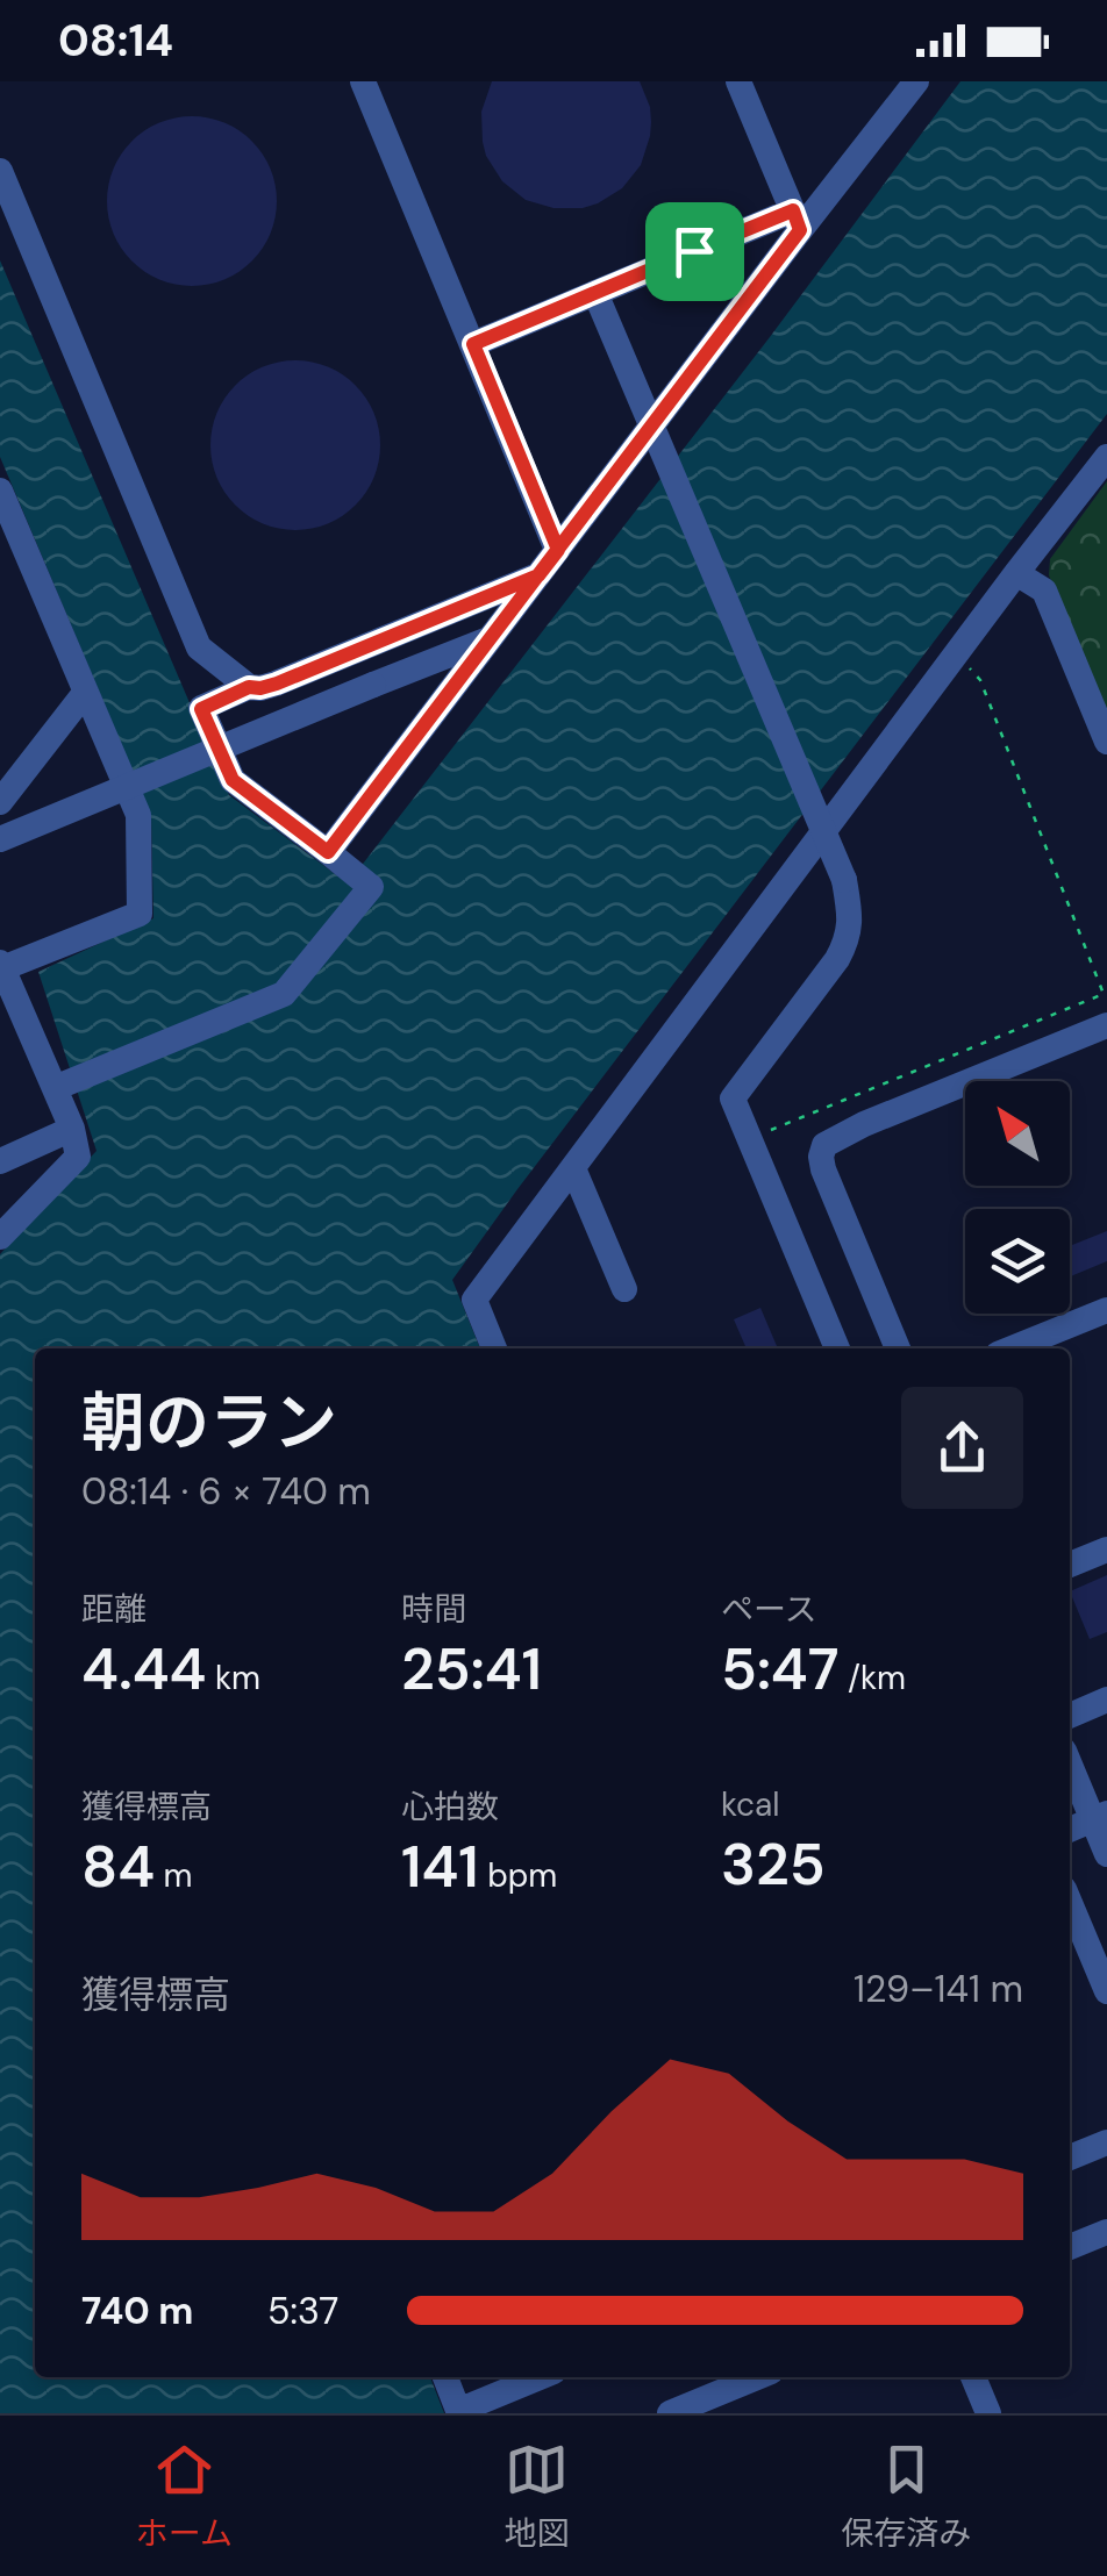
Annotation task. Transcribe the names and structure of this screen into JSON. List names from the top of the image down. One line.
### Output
{"north":"top left","page":{"status":"08:14","heading":["朝のラン","08:14 · 6 × 740 m"],"stats":[["距離","4.44 km"],["時間","25:41"],["ペース","5:47 /km"],["獲得標高","84 m"],["心拍数","141 bpm"],["kcal","325"]],"chart":["獲得標高","129–141 m"],"list":[{"name":"740 m","note":"5:37"}],"tabs":["ホーム","地図","保存済み"]}}
